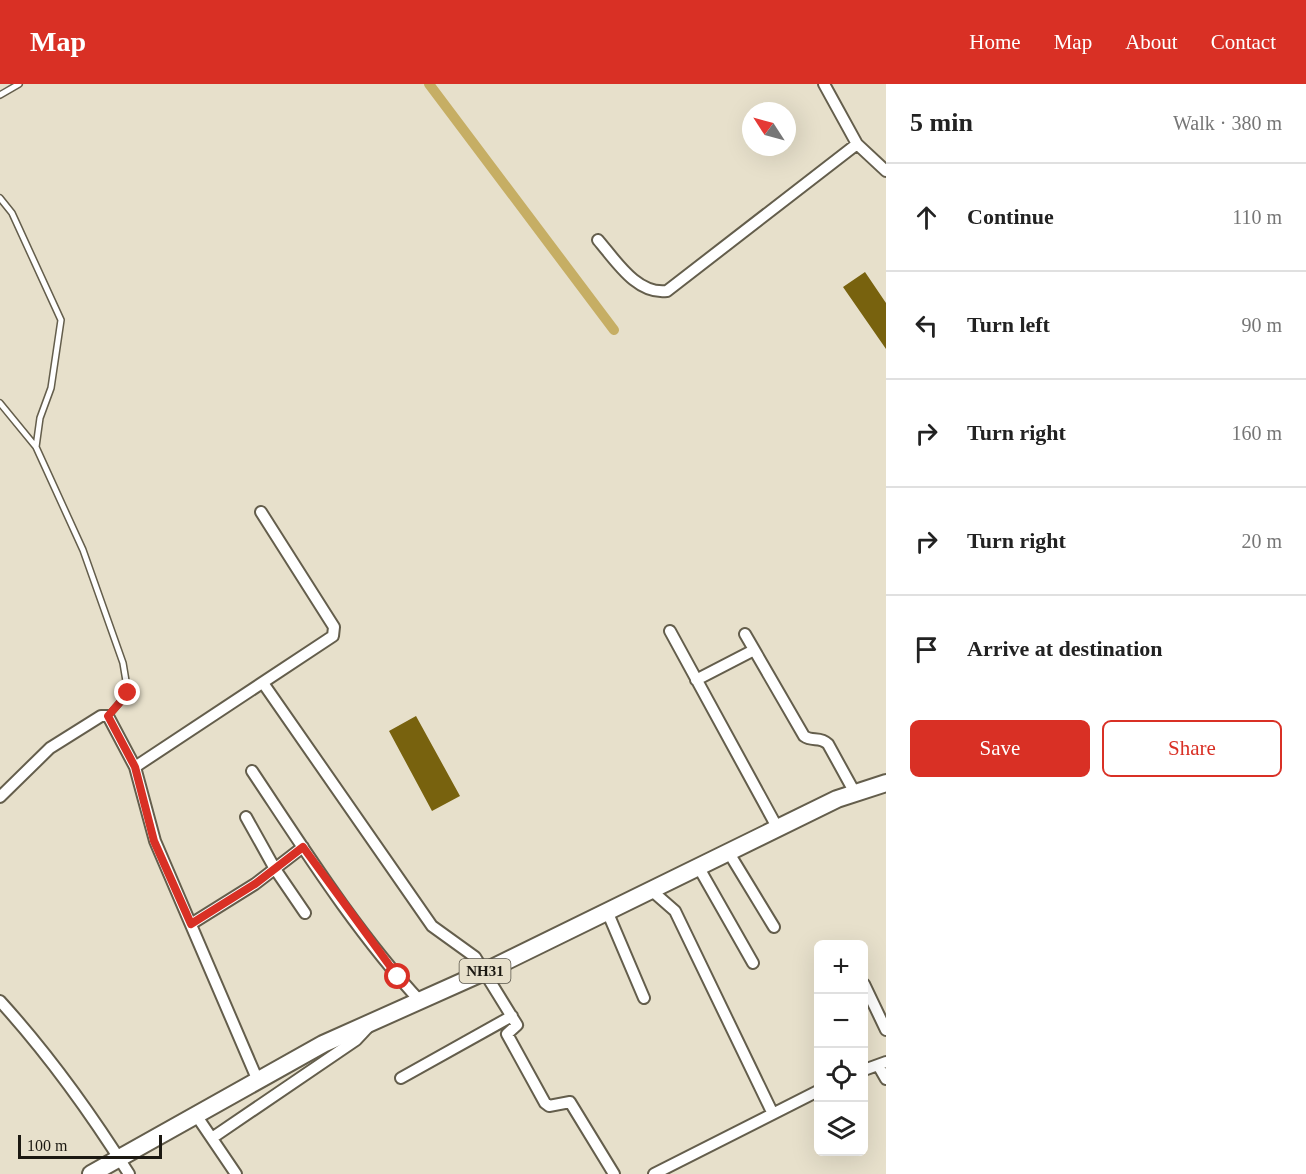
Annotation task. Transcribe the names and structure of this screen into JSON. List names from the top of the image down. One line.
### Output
{"streets":{"highway":["NH31"]},"scale_bar":"100 m","north":"top left","page":{"header":"Map","nav":["Home","Map","About","Contact"],"heading":["5 min","Walk · 380 m"],"list":[["Continue","110 m"],["Turn left","90 m"],["Turn right","160 m"],["Turn right","20 m"],"Arrive at destination"],"buttons":["Save","Share"],"map_buttons":["+","−"],"scale":"100 m"}}
